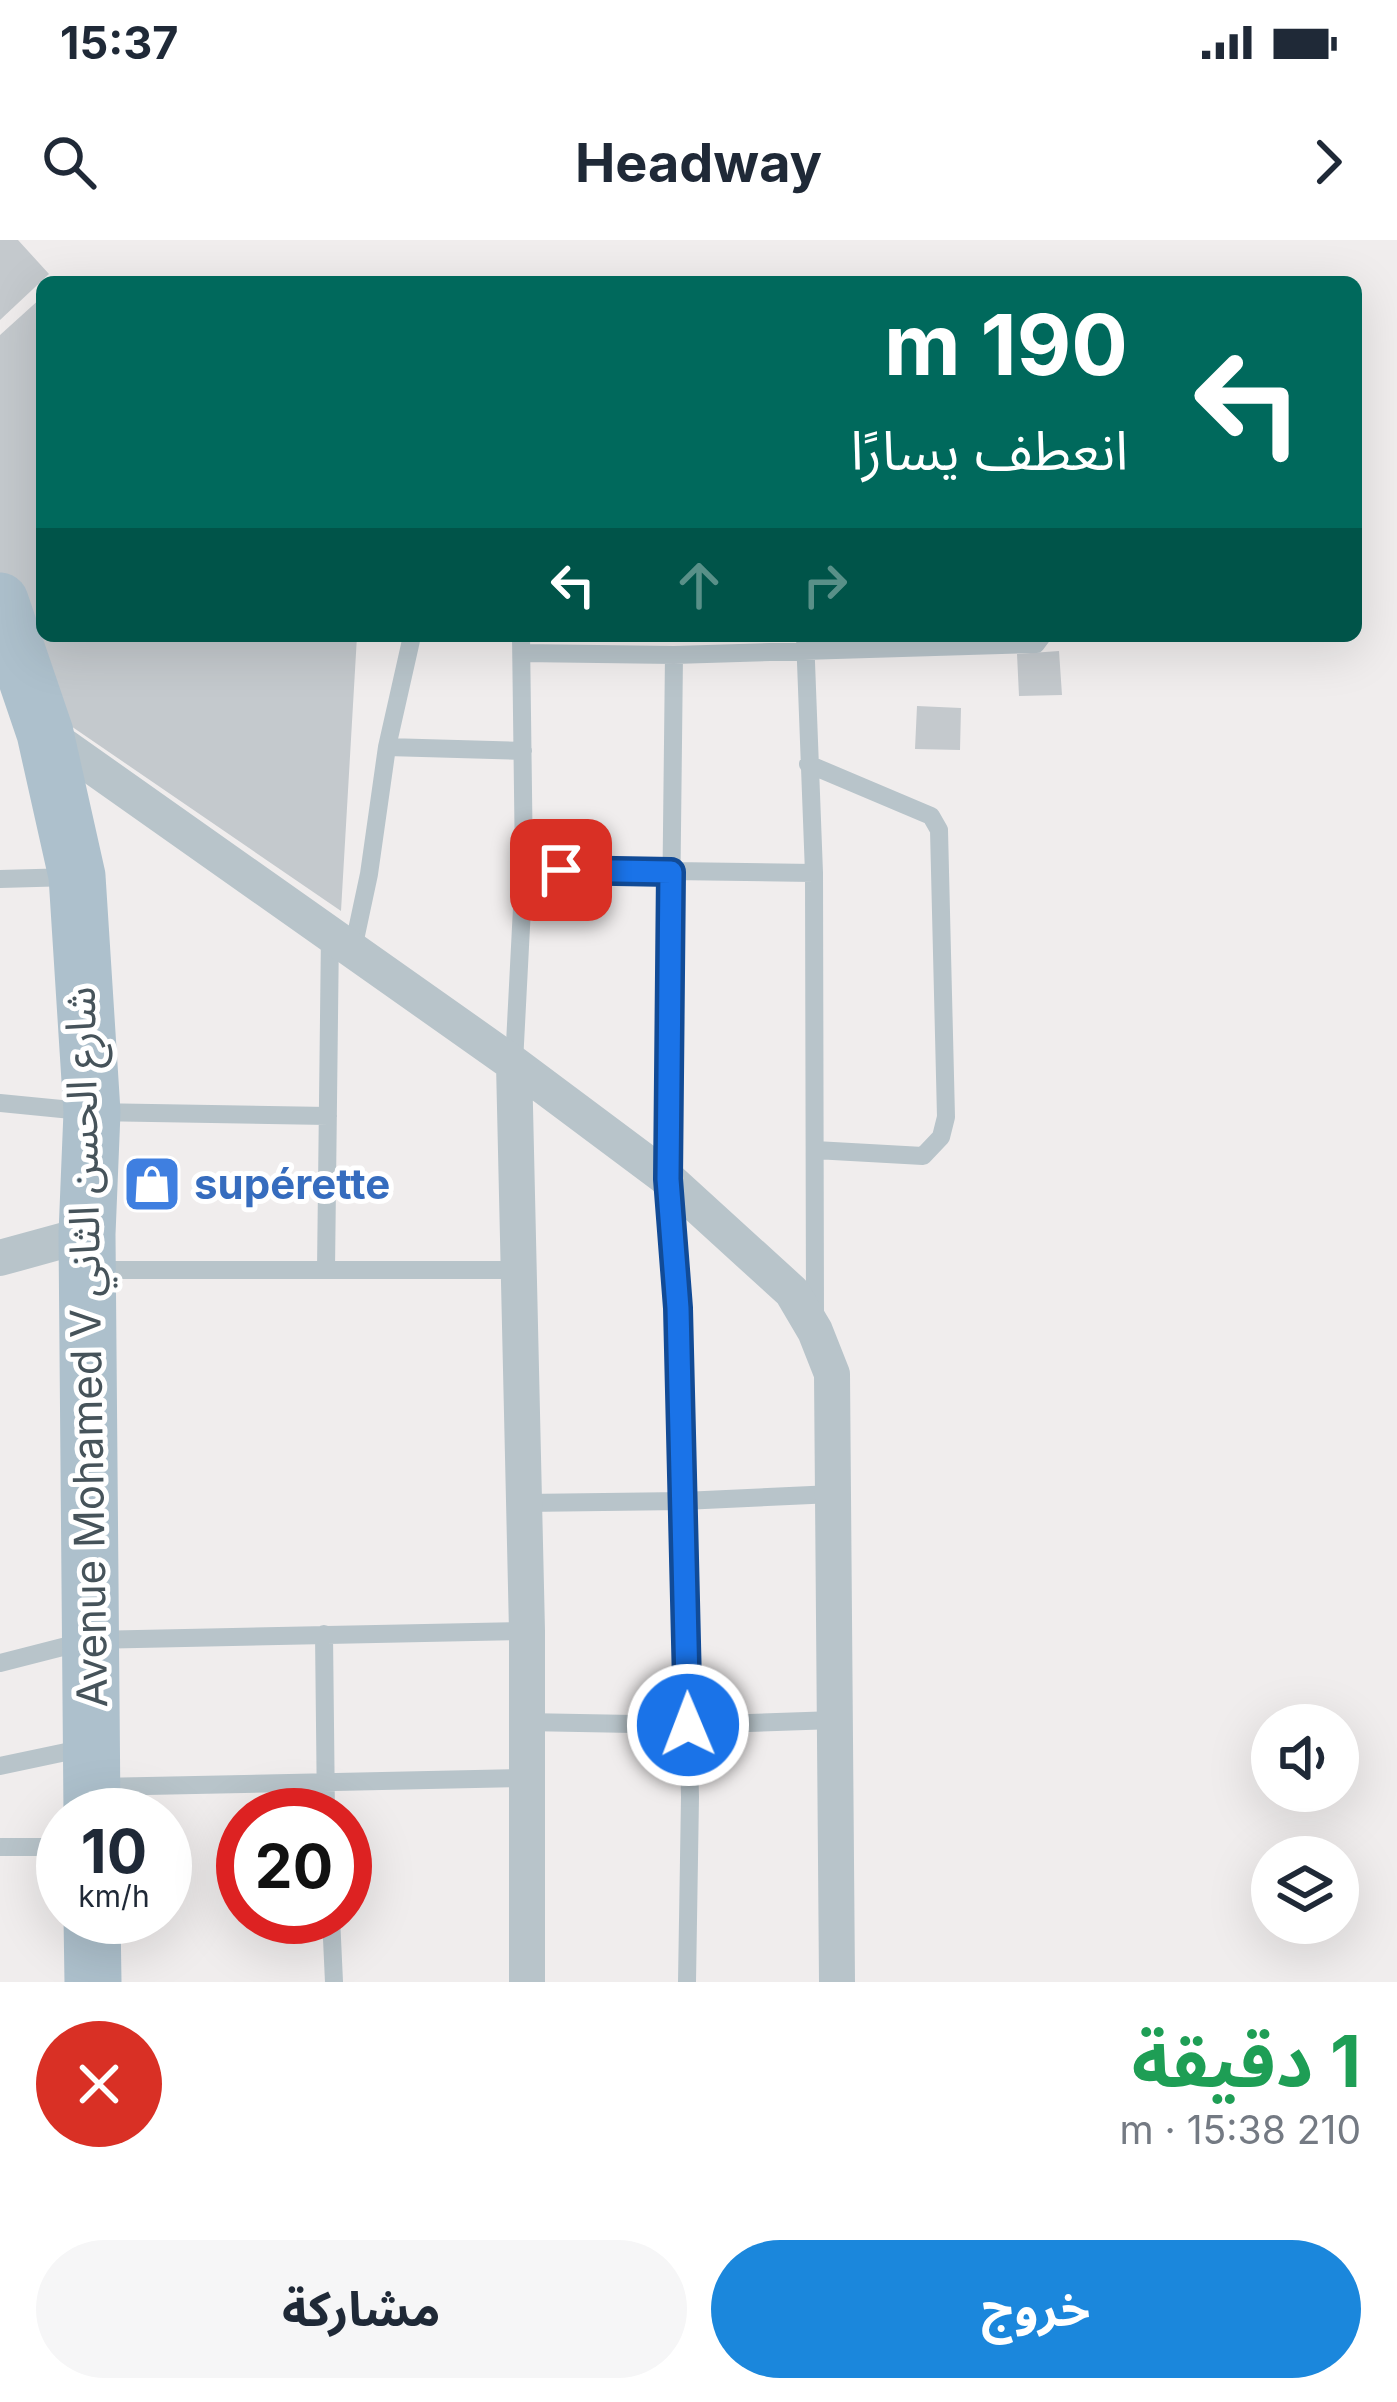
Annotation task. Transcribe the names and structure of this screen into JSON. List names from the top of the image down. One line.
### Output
{"streets":{"main road":["Avenue Mohamed V شارع الحسن الثاني"]},"places":{"shop":["supérette"]},"page":{"status":"15:37","header":"Headway","turn":["190 m","انعطف يسارًا"],"speed":"10 km/h","limit":"20","heading":["1 دقيقة","210 m · 15:38"],"buttons":["خروج","مشاركة"]}}
